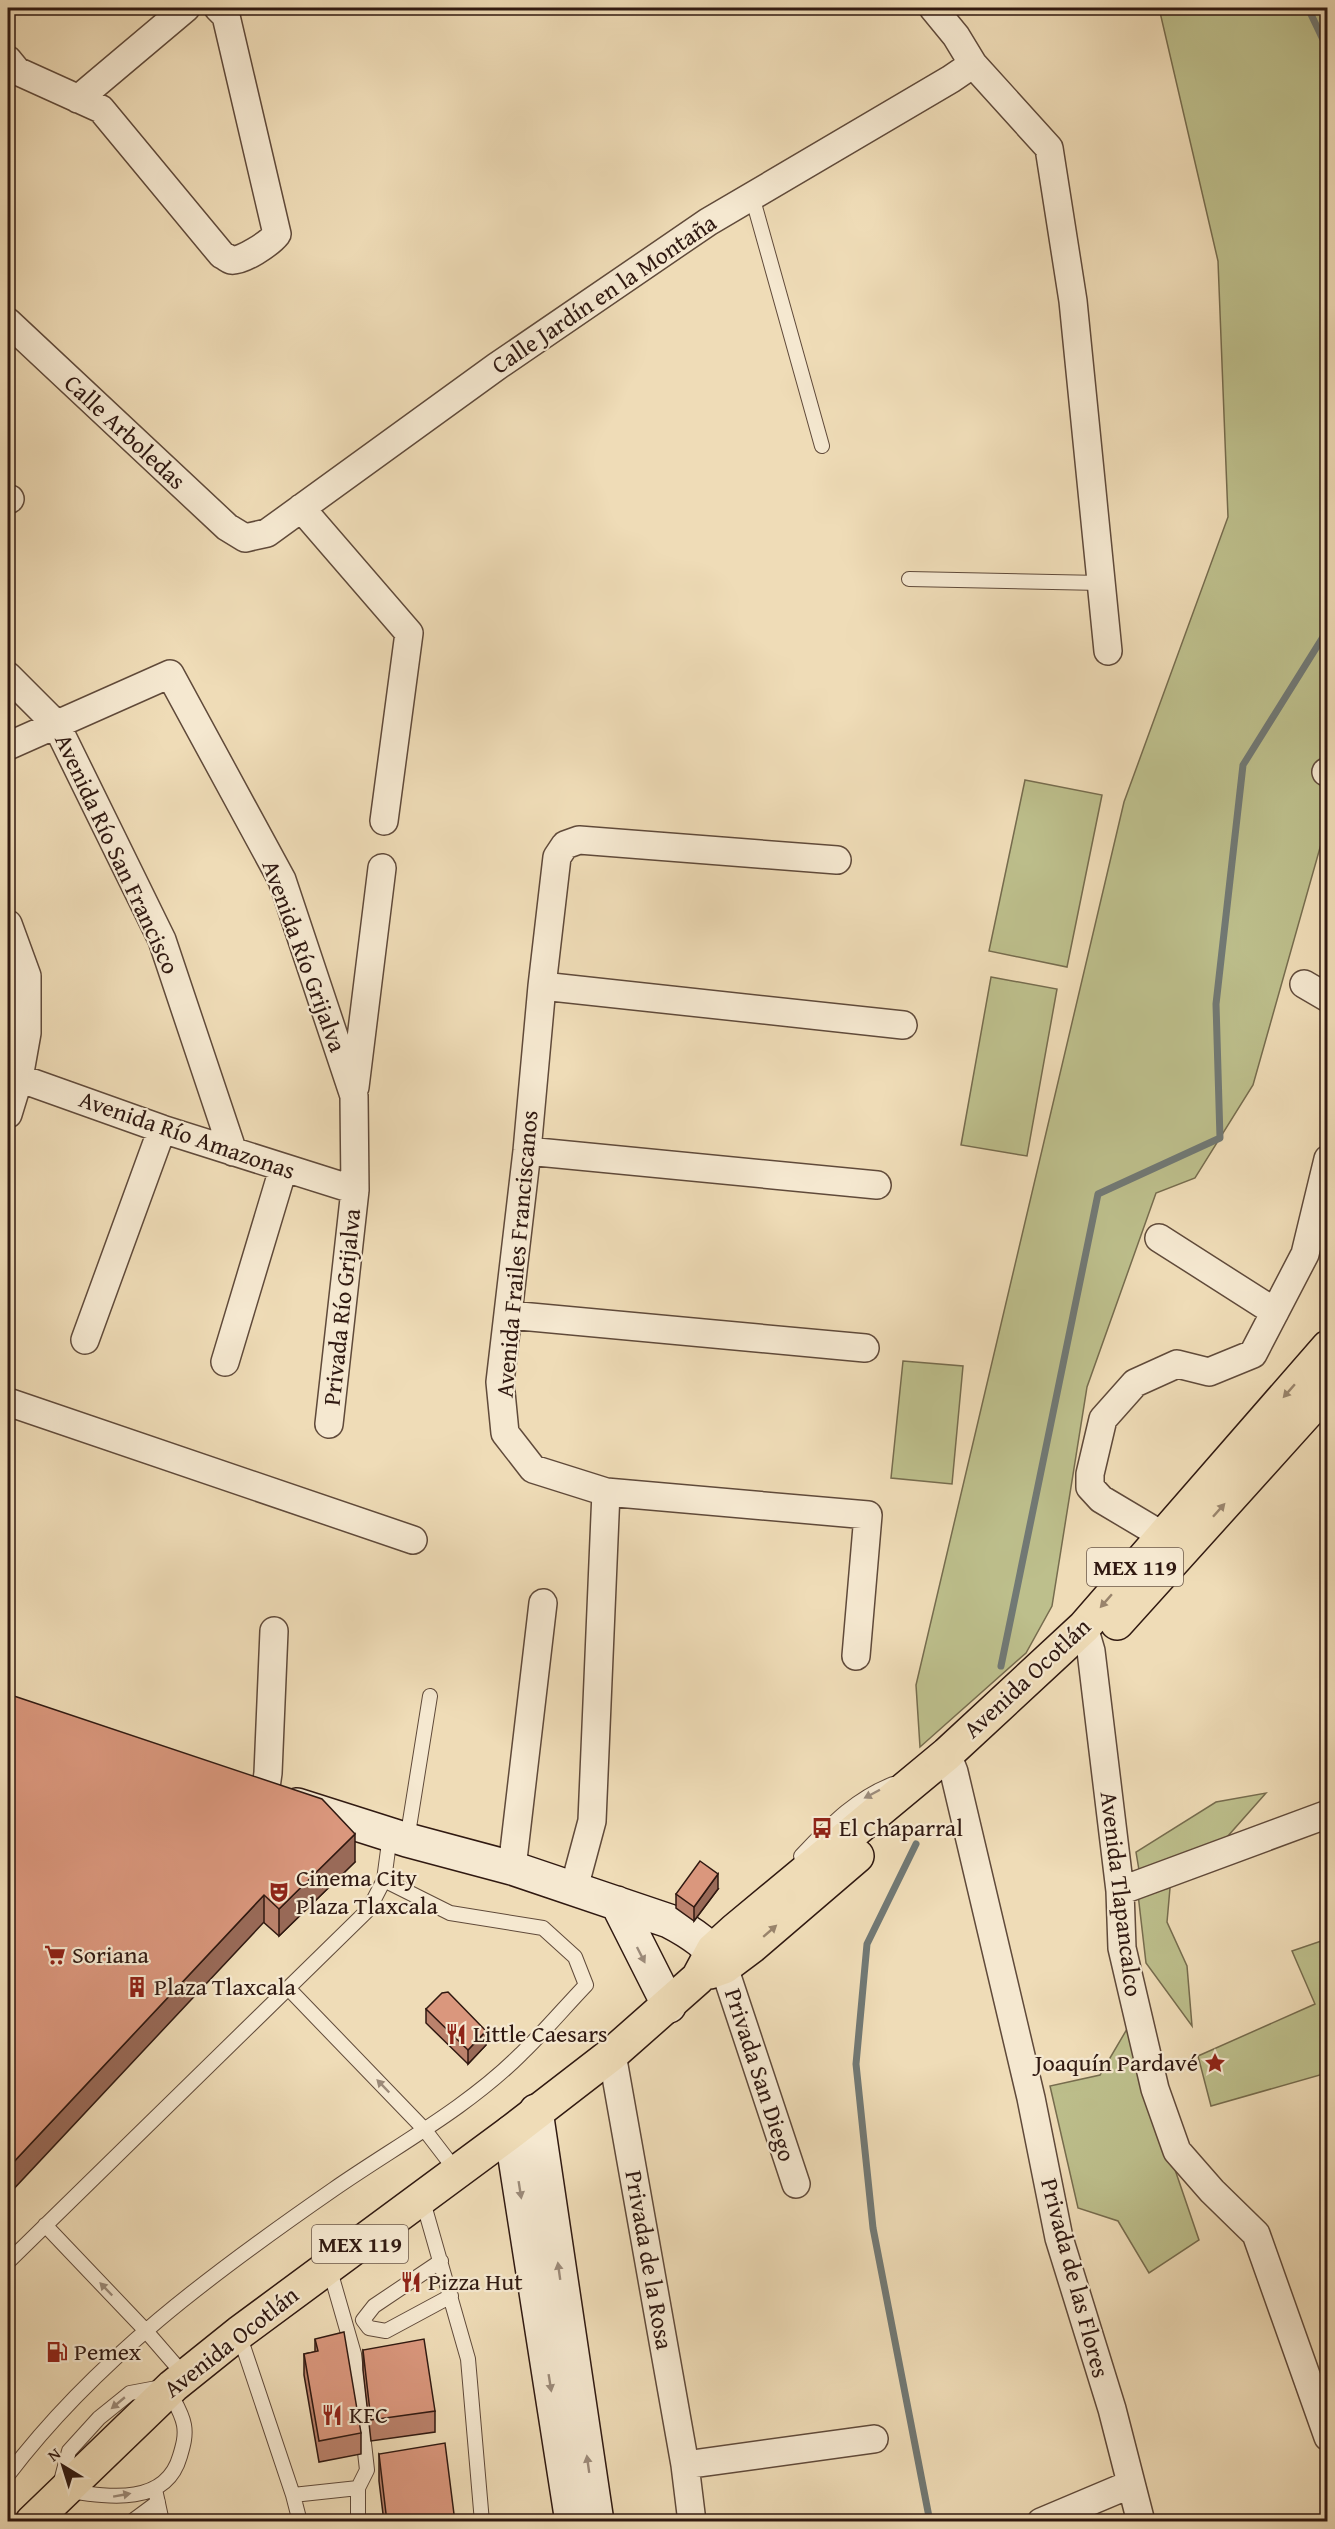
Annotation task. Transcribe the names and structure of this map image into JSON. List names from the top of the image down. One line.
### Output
{"streets":{"main road":["MEX 119","Avenida Ocotlán"],"street":["Calle Jardín en la Montaña","Calle Arboledas","Avenida Río San Francisco","Avenida Río Grijalva","Avenida Río Amazonas","Avenida Frailes Franciscanos","Privada Río Grijalva","Avenida Tlapancalco","Privada San Diego","Privada de la Rosa","Privada de las Flores"]},"crossings":[["Calle Jardín en la Montaña","Calle Arboledas"],["Avenida Río San Francisco","Avenida Río Grijalva"],["Avenida Río San Francisco","Avenida Río Amazonas"],["Avenida Río Grijalva","Avenida Río Amazonas"],["Avenida Río Grijalva","Privada Río Grijalva"],["Avenida Río Amazonas","Privada Río Grijalva"],["Avenida Ocotlán","Avenida Tlapancalco"],["Avenida Ocotlán","Privada San Diego"],["Avenida Ocotlán","Privada de la Rosa"],["Avenida Ocotlán","Privada de las Flores"]],"places":{"bus stop":["El Chaparral"],"theatre":["Cinema City Plaza Tlaxcala"],"supermarket":["Soriana"],"building":["Plaza Tlaxcala"],"restaurant":["Little Caesars","Pizza Hut","KFC"],"place":["Joaquín Pardavé"],"fuel station":["Pemex"]},"north":"top left"}
